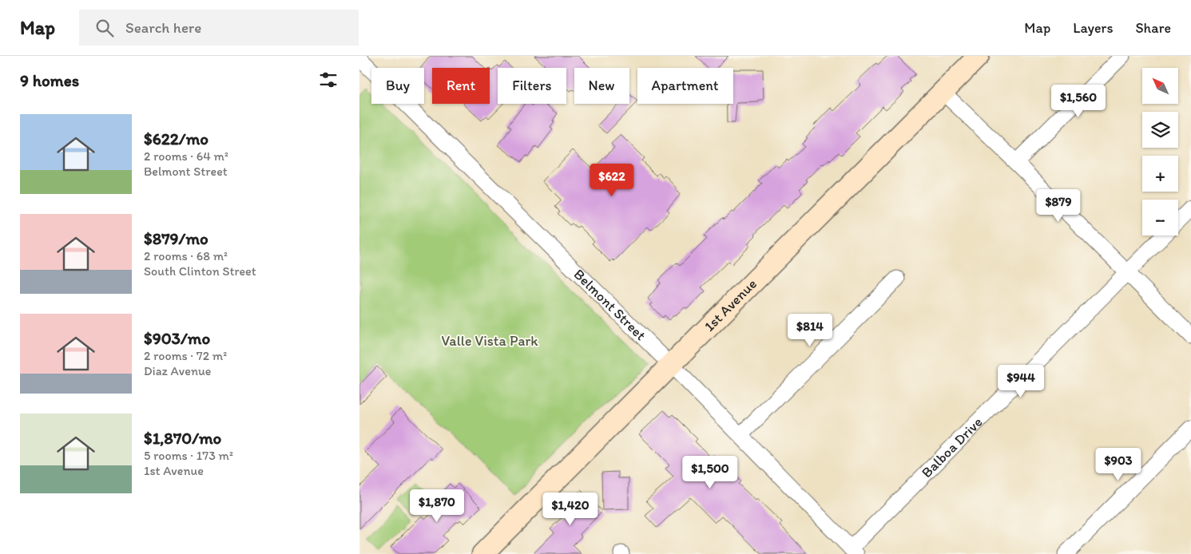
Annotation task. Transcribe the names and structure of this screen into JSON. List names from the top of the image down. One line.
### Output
{"streets":{"street":["Belmont Street","1st Avenue","Balboa Drive"]},"crossings":[["Belmont Street","1st Avenue"],["Belmont Street","Balboa Drive"]],"parks":["Valle Vista Park"],"north":"top left","page":{"header":"Map","search":"Search here","nav":["Map","Layers","Share"],"heading":"9 homes","map_buttons":["+","−"],"chip":["Buy","Rent","Filters","New","Apartment"],"price":["$1,560","$622","$879","$814","$944","$903","$1,500","$1,870","$1,420"],"list":[{"name":"$622/mo","note":"2 rooms · 64 m² · Belmont Street"},{"name":"$879/mo","note":"2 rooms · 68 m² · South Clinton Street"},{"name":"$903/mo","note":"2 rooms · 72 m² · Diaz Avenue"},{"name":"$1,870/mo","note":"5 rooms · 173 m² · 1st Avenue"}]}}
